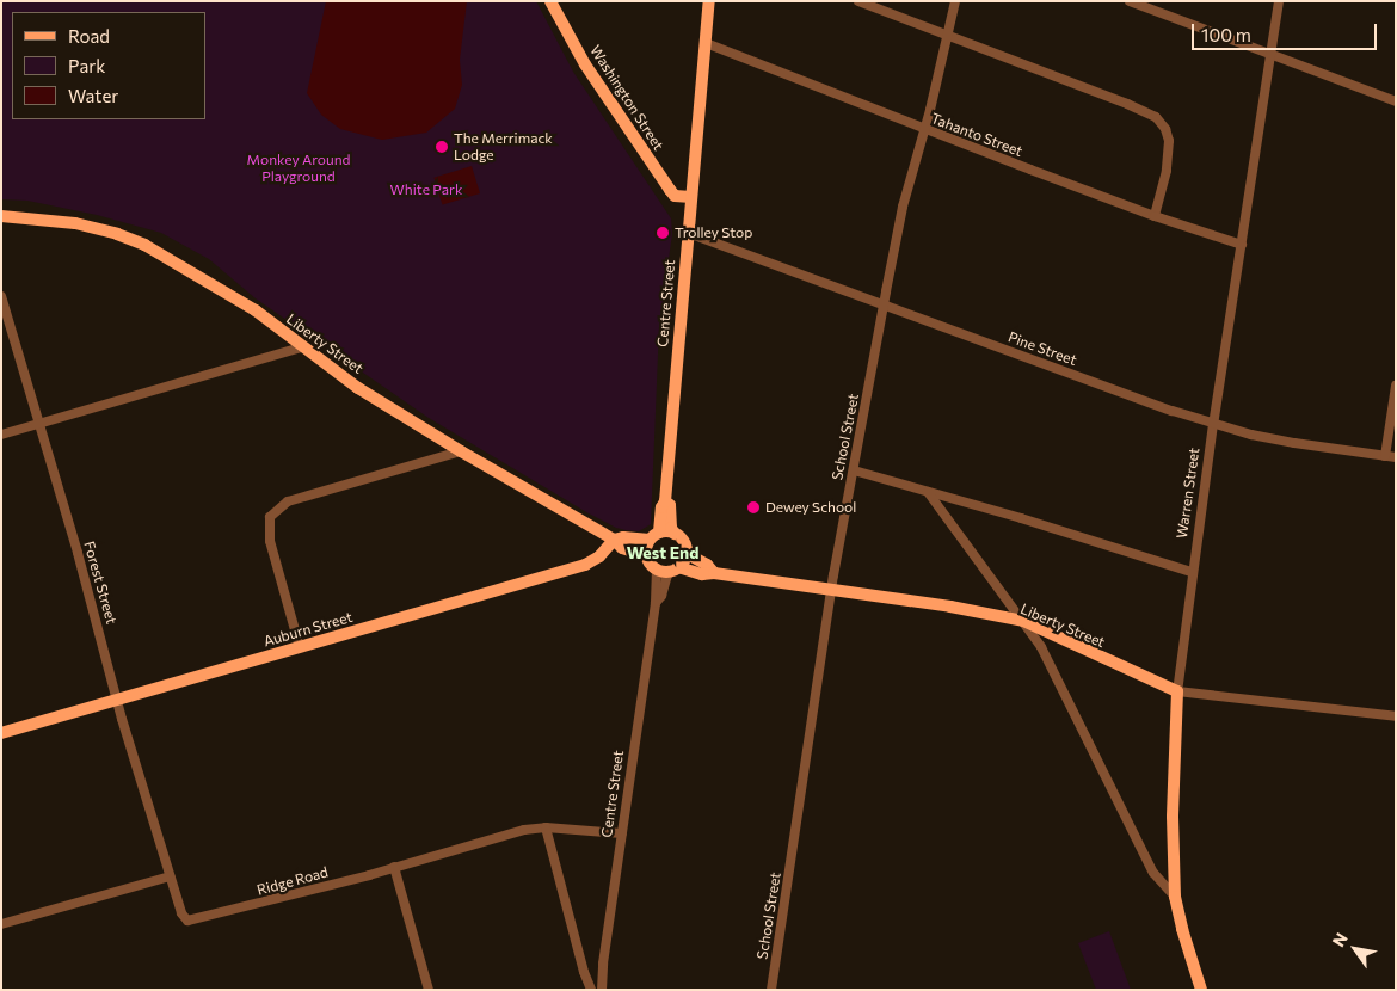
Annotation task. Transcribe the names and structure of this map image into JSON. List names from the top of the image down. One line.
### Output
{"streets":{"street":["Washington Street","Tahanto Street","Centre Street","Liberty Street","Pine Street","School Street","Warren Street","Forest Street","Auburn Street","Ridge Road"]},"crossings":[["Washington Street","Centre Street"],["Tahanto Street","Centre Street"],["Tahanto Street","School Street"],["Tahanto Street","Warren Street"],["Centre Street","Liberty Street"],["Centre Street","Pine Street"],["Centre Street","Ridge Road"],["Liberty Street","School Street"],["Liberty Street","Warren Street"],["Liberty Street","Auburn Street"],["Pine Street","School Street"],["Pine Street","Warren Street"],["Forest Street","Auburn Street"],["Forest Street","Ridge Road"]],"districts":["West End"],"parks":["Monkey Around Playground","White Park"],"places":["The Merrimack Lodge","Trolley Stop","Dewey School"],"legend":["Road","Park","Water"],"scale_bar":"100 m","north":"top left"}
